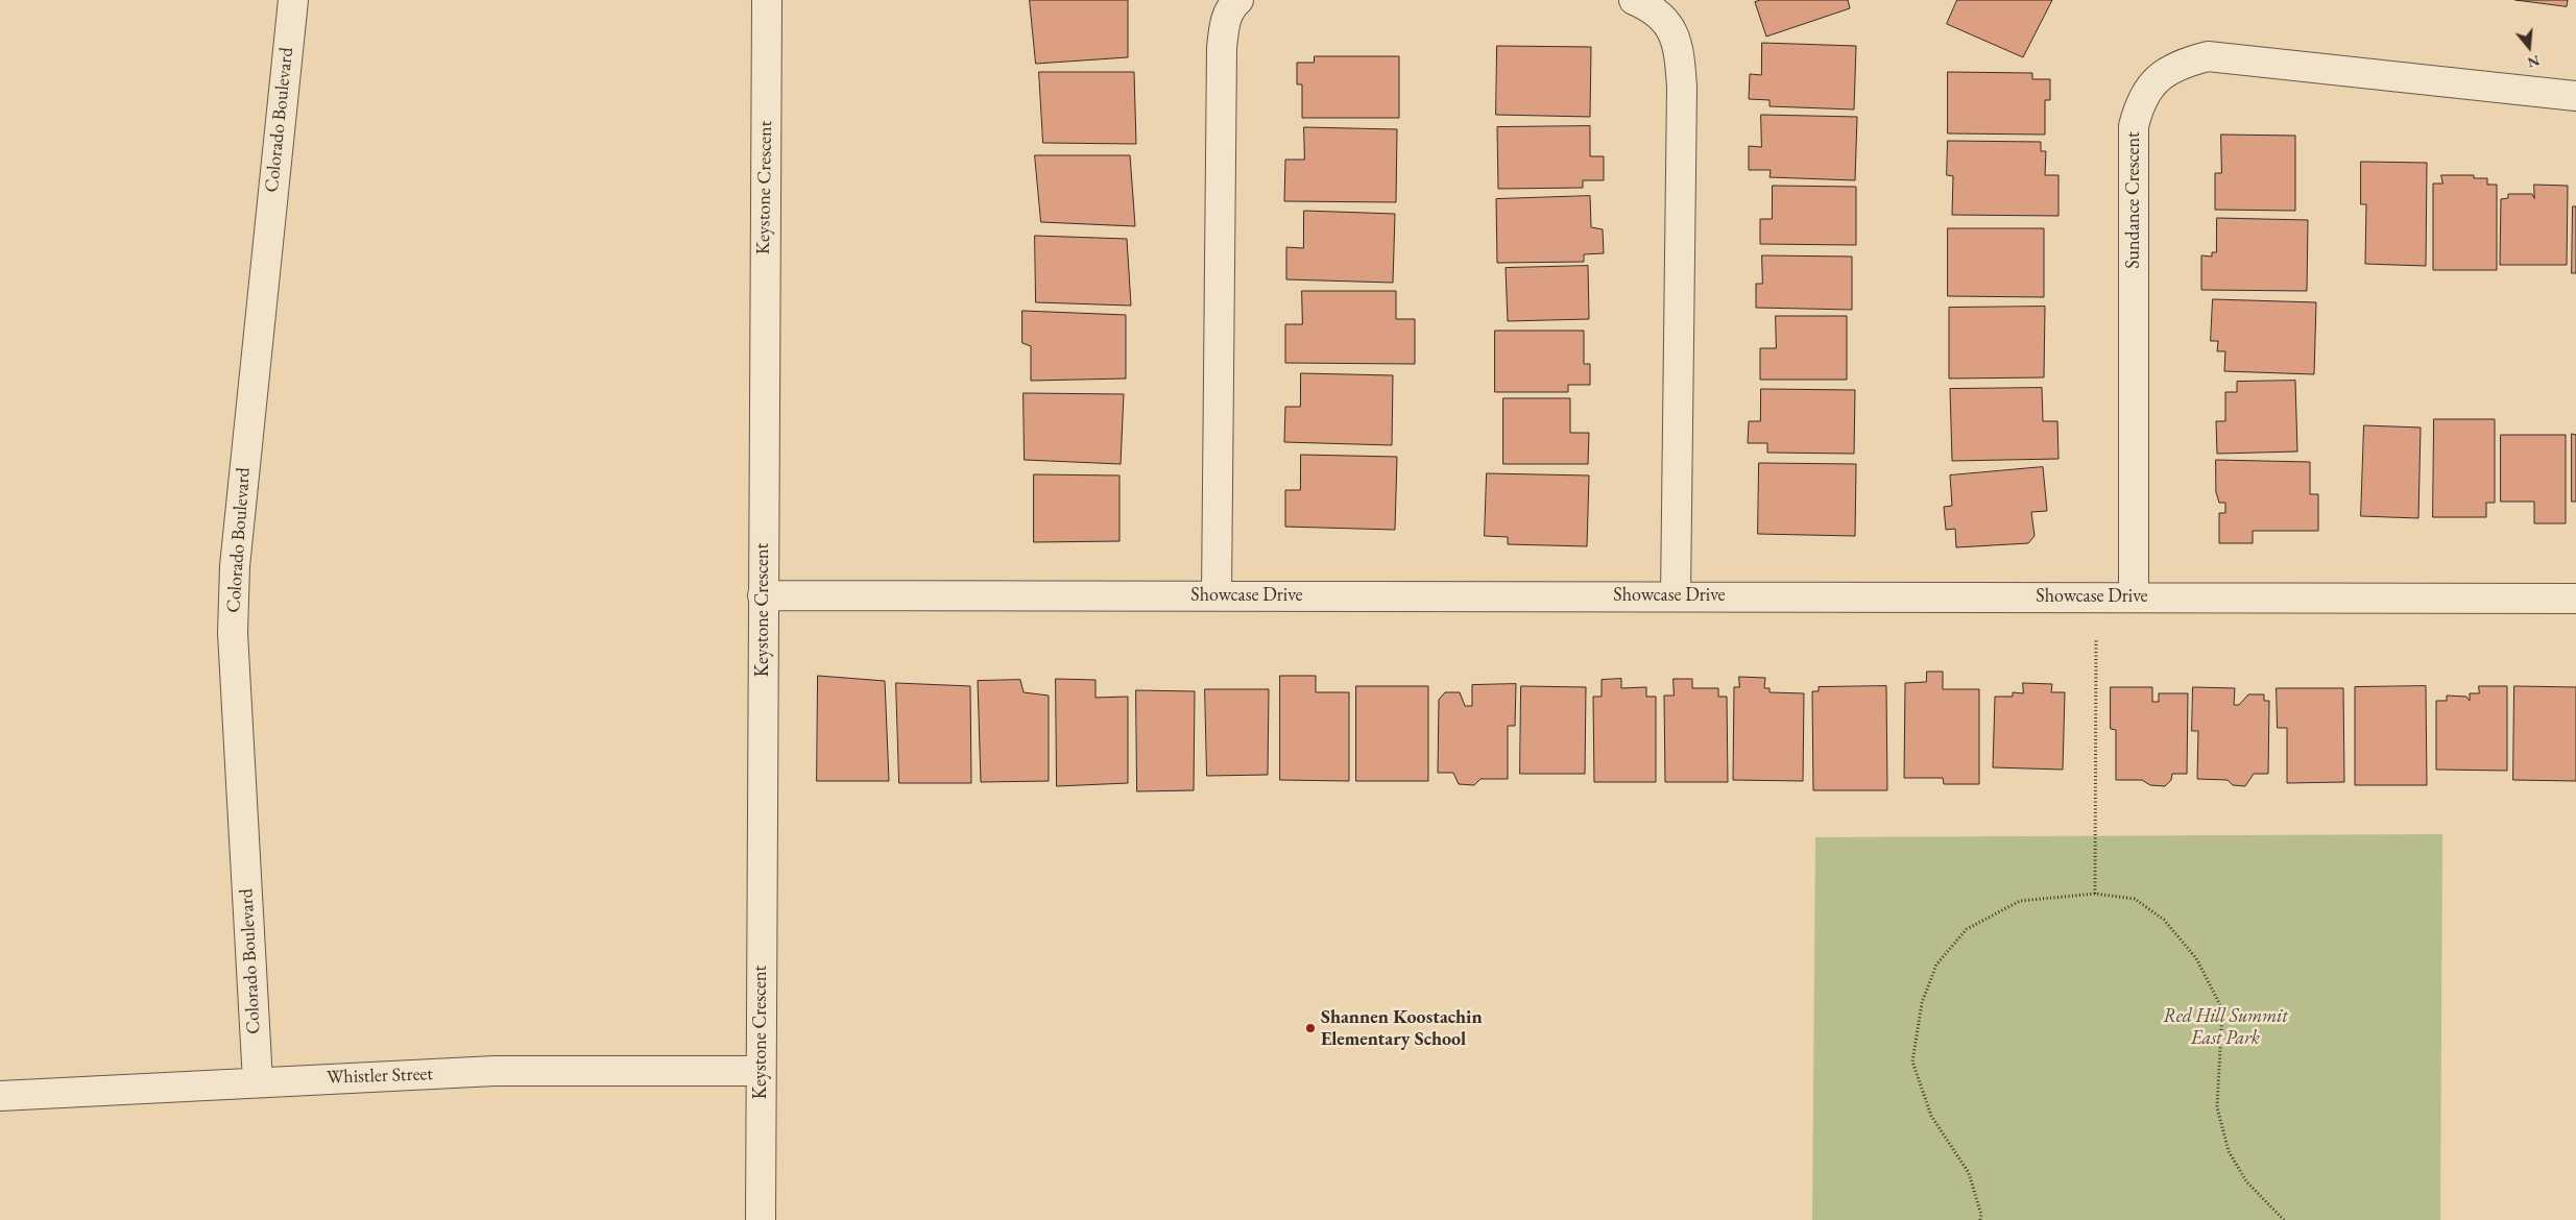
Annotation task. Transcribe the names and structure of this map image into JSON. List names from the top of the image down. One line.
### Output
{"streets":{"street":["Colorado Boulevard","Keystone Crescent","Sundance Crescent","Showcase Drive","Whistler Street"]},"crossings":[["Colorado Boulevard","Whistler Street"],["Keystone Crescent","Showcase Drive"],["Keystone Crescent","Whistler Street"],["Sundance Crescent","Showcase Drive"]],"parks":["Red Hill Summit East Park"],"places":["Shannen Koostachin Elementary School"],"north":"bottom"}
